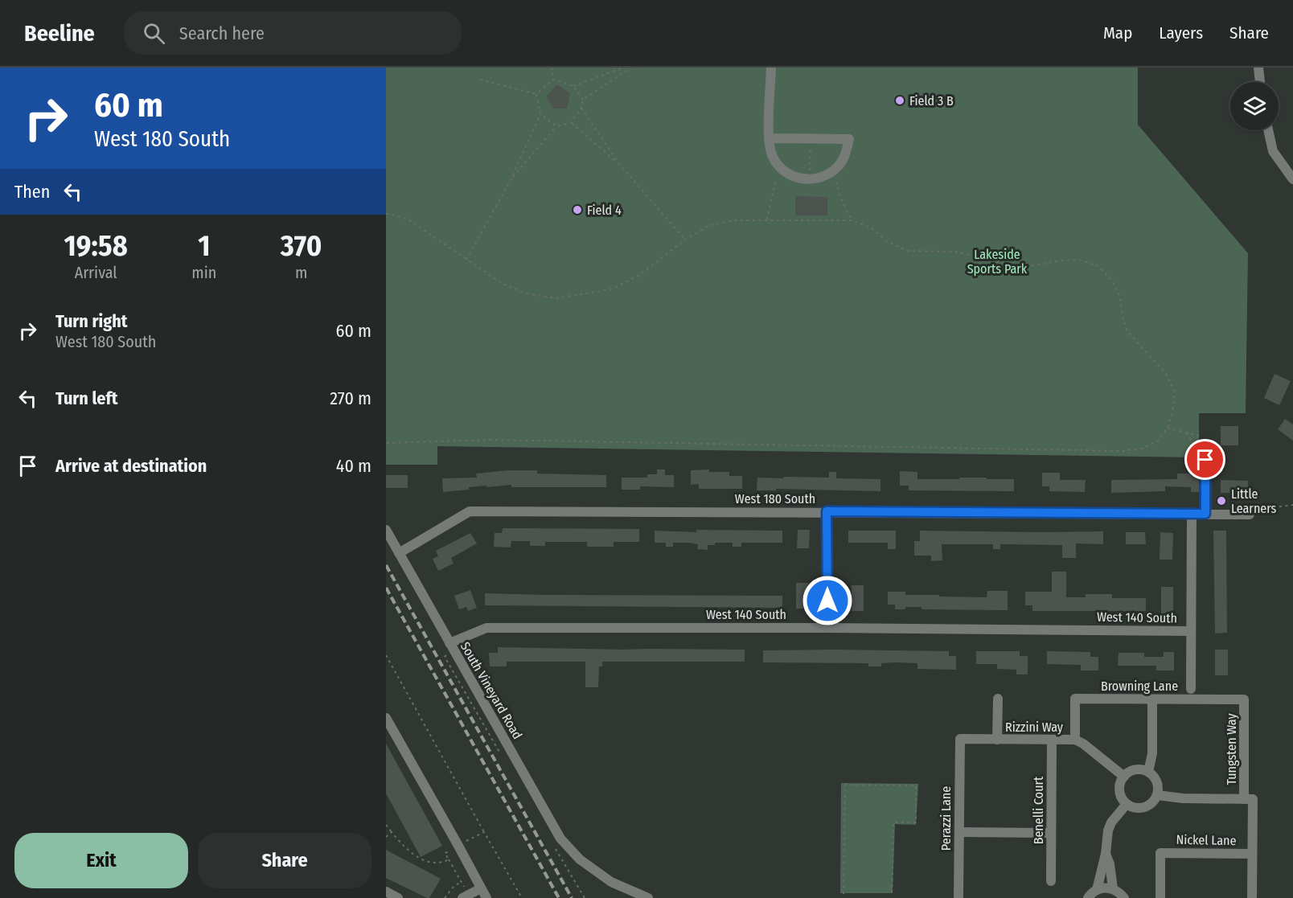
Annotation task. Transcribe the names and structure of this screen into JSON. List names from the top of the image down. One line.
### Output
{"streets":{"street":["West 180 South","West 140 South","Browning Lane","South Vineyard Road","Rizzini Way","Tungsten Way","Benelli Court","Perazzi Lane","Nickel Lane"]},"crossings":[["West 180 South","South Vineyard Road"],["West 140 South","South Vineyard Road"],["Browning Lane","Rizzini Way"],["Browning Lane","Tungsten Way"],["Rizzini Way","Benelli Court"],["Rizzini Way","Perazzi Lane"],["Tungsten Way","Nickel Lane"]],"parks":["Lakeside Sports Park"],"places":["Field 3 B","Field 4","Little Learners"],"page":{"header":"Beeline","search":"Search here","nav":["Map","Layers","Share"],"turn":["60 m","West 180 South"],"then":"Then","eta":["19:58","Arrival","1","min","370","m"],"list":[{"name":"Turn right","note":"West 180 South","value":"60 m"},{"name":"Turn left","value":"270 m"},{"name":"Arrive at destination","value":"40 m"}],"buttons":["Exit","Share"]}}
